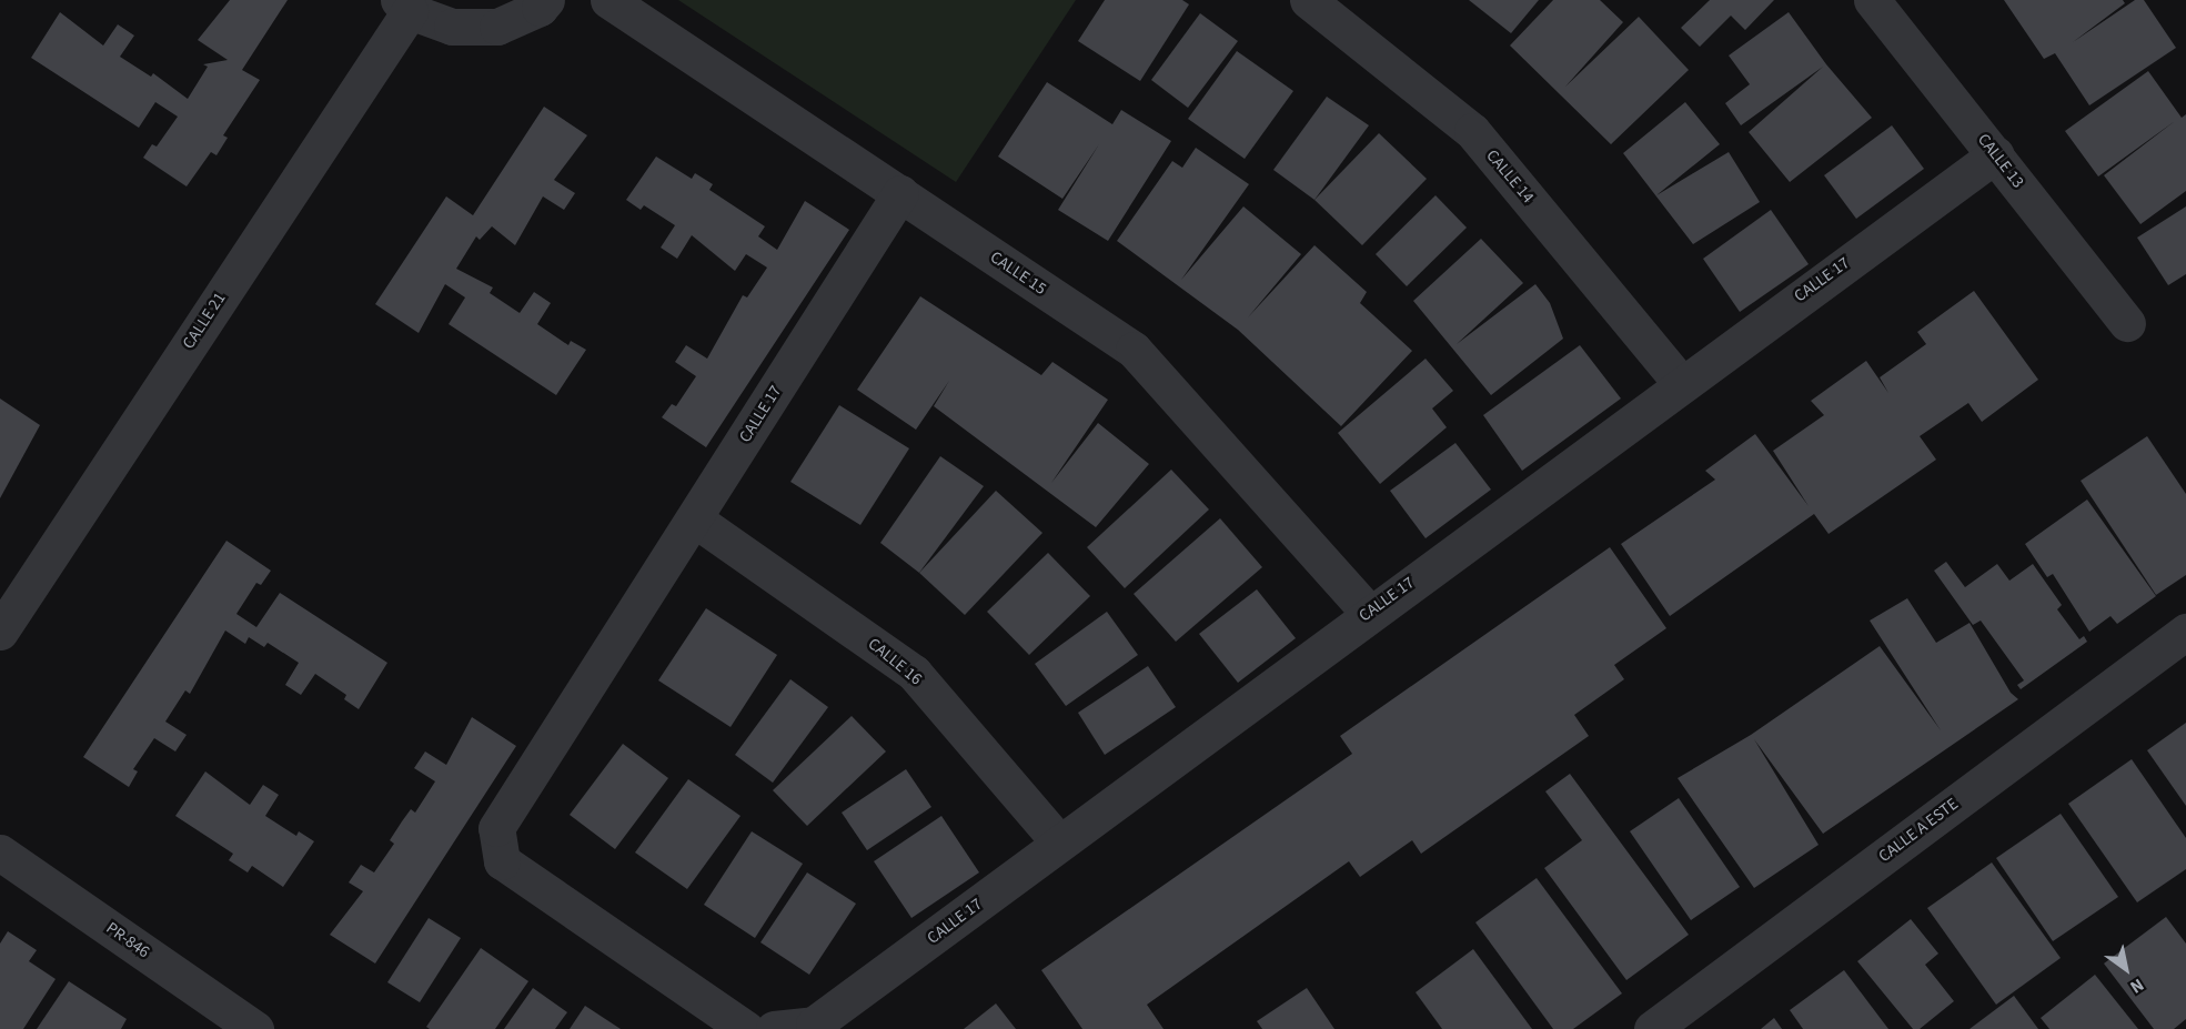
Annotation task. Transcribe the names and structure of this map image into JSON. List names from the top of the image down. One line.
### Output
{"streets":{"street":["CALLE 13","CALLE 14","CALLE 15","CALLE 17","CALLE 21","CALLE 16","CALLE A ESTE","PR-846"]},"crossings":[["CALLE 13","CALLE 17"],["CALLE 14","CALLE 17"],["CALLE 15","CALLE 17"],["CALLE 17","CALLE 16"]],"north":"bottom right"}
